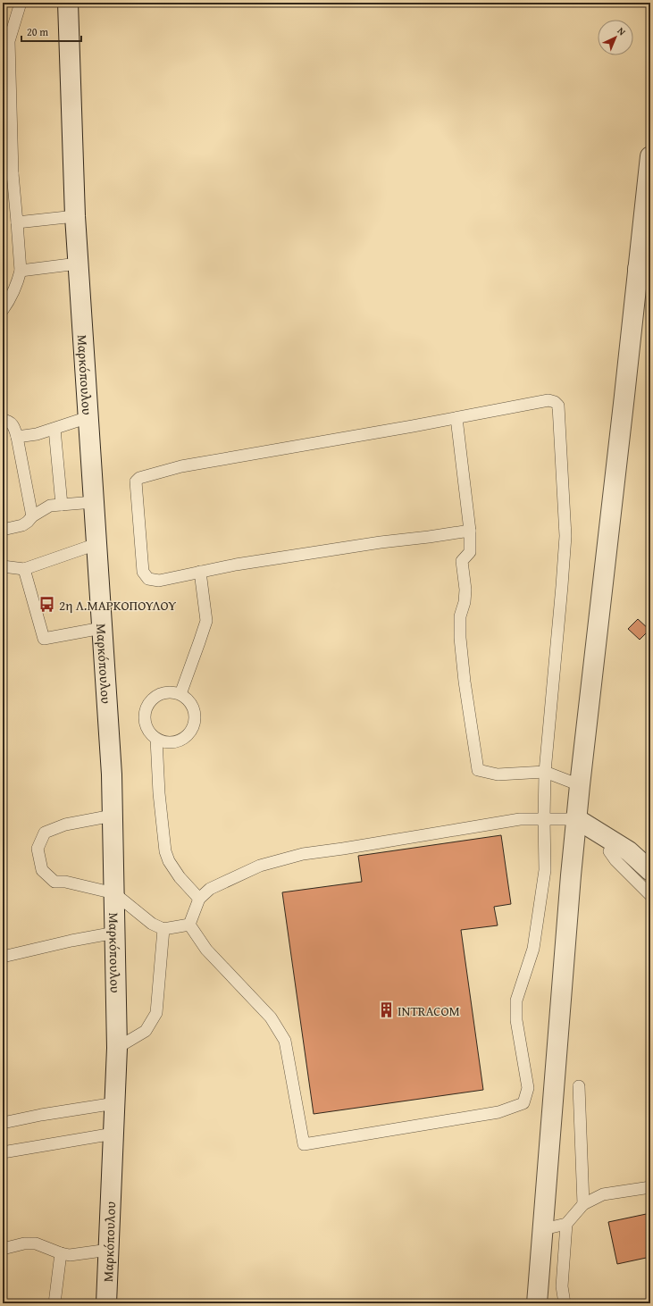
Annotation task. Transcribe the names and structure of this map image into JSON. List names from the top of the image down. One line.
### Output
{"streets":{"main road":["Μαρκόπουλου"]},"places":{"bus stop":["2η Λ.ΜΑΡΚΟΠΟΥΛΟΥ"],"building":["INTRACOM"]},"scale_bar":"20 m","north":"top right"}
